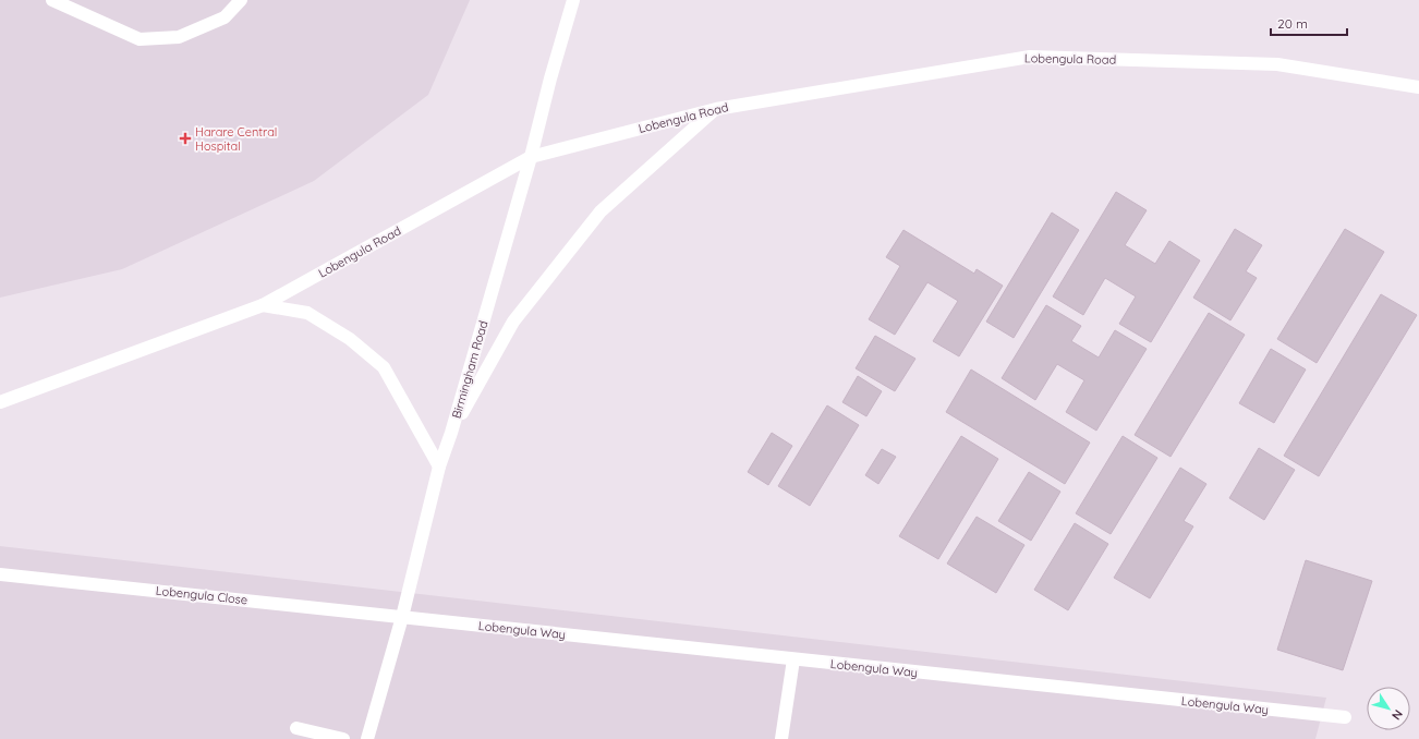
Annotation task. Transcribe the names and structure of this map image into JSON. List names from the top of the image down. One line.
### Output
{"streets":{"street":["Lobengula Road","Birmingham Road","Lobengula Close","Lobengula Way"]},"crossings":[["Lobengula Road","Birmingham Road"],["Birmingham Road","Lobengula Close"],["Birmingham Road","Lobengula Way"],["Lobengula Close","Lobengula Way"]],"places":{"health":["Harare Central Hospital"]},"scale_bar":"20 m","north":"bottom right"}
